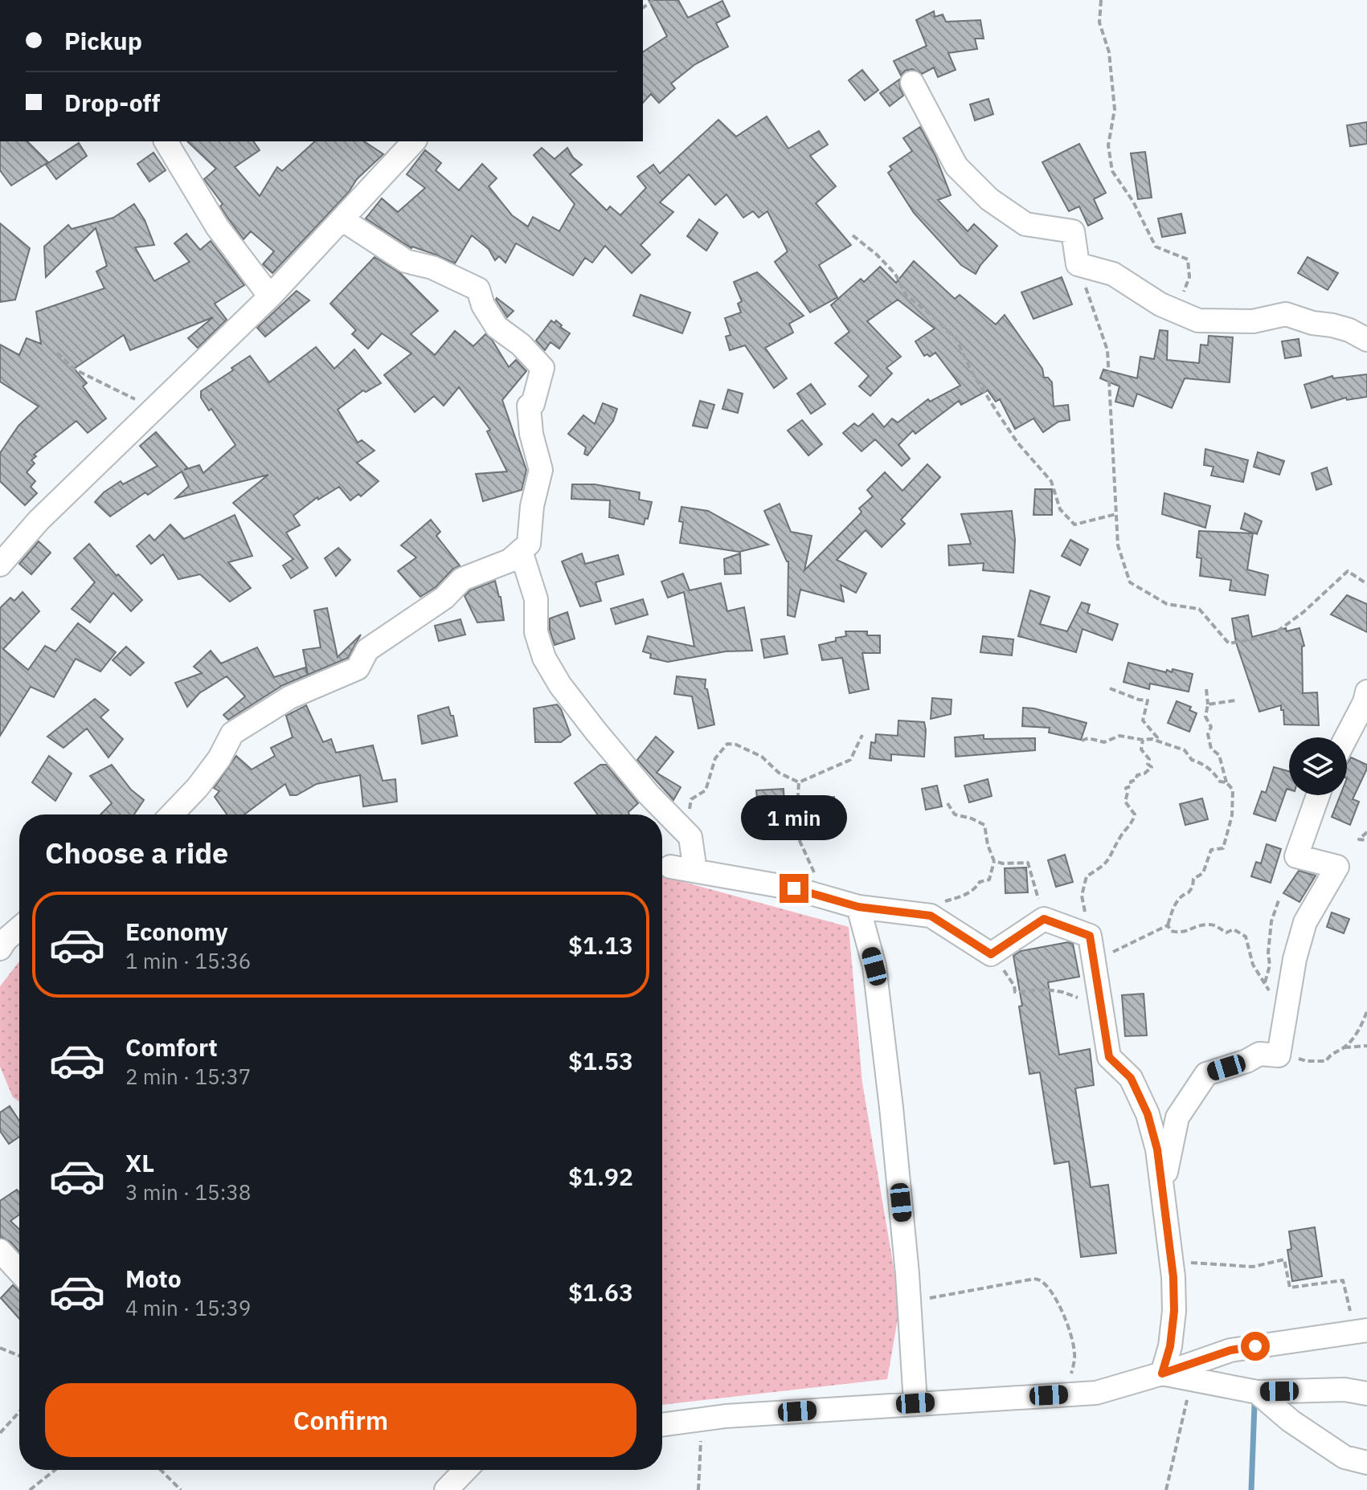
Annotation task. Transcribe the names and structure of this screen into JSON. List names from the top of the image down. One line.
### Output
{"page":{"banner":["Pickup","Drop-off"],"bubble":"1 min","heading":"Choose a ride","list":[{"name":"Economy","note":"1 min · 15:36","value":"$1.13"},{"name":"Comfort","note":"2 min · 15:37","value":"$1.53"},{"name":"XL","note":"3 min · 15:38","value":"$1.92"},{"name":"Moto","note":"4 min · 15:39","value":"$1.63"}],"buttons":"Confirm"}}
